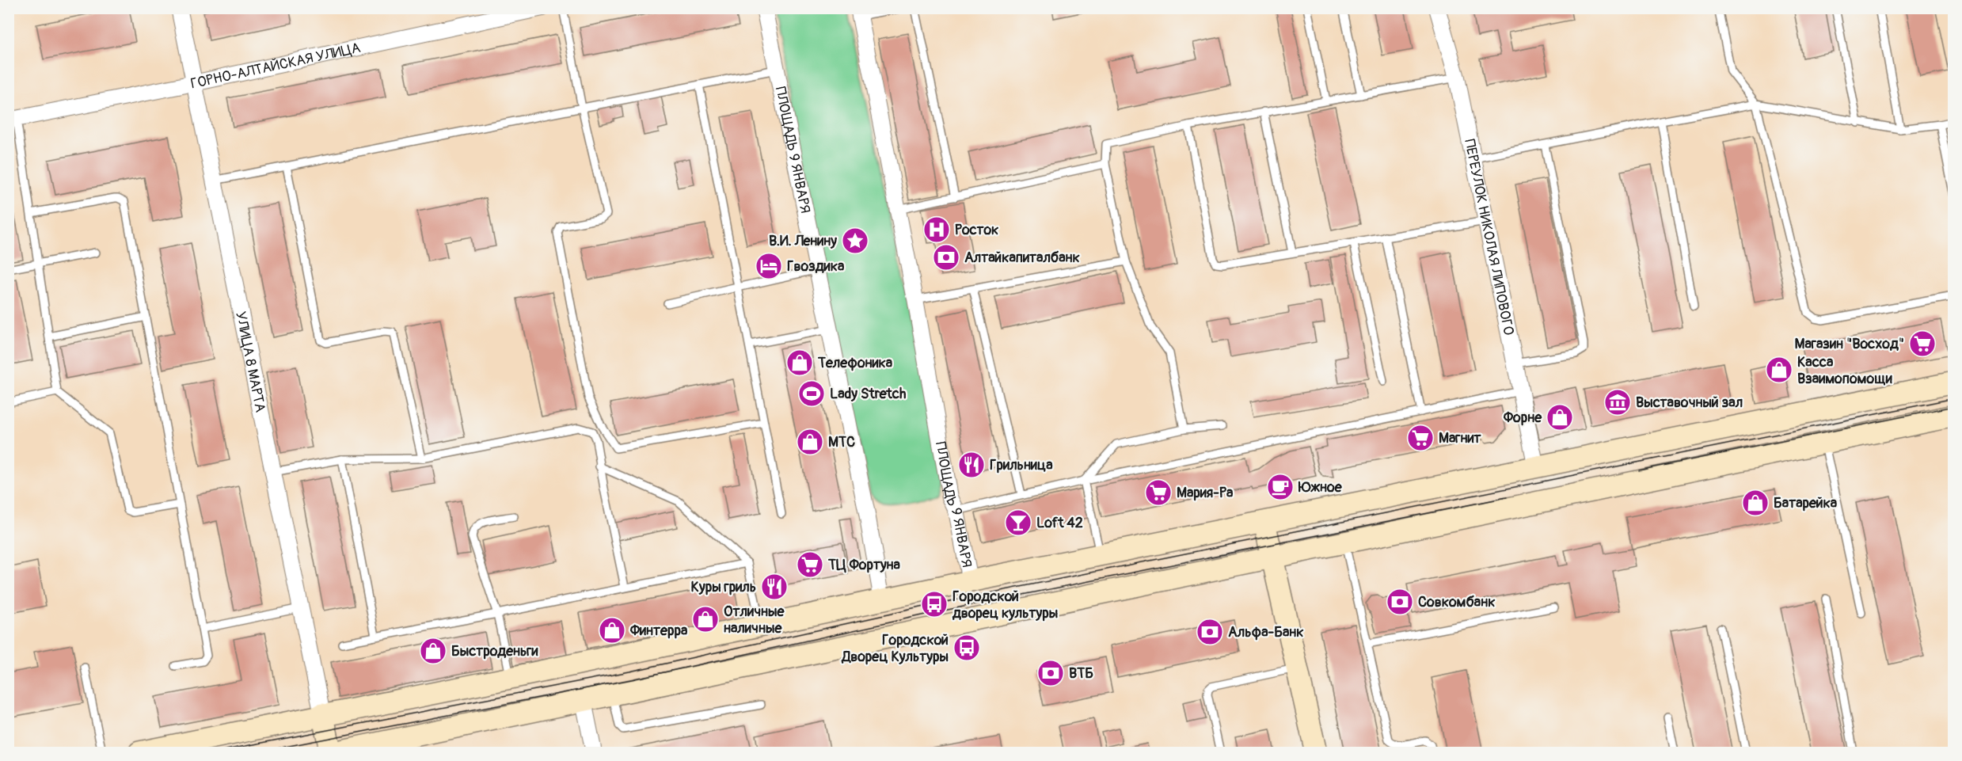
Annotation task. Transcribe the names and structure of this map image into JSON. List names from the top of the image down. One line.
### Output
{"streets":{"street":["ГОРНО-АЛТАЙСКАЯ УЛИЦА","ПЛОЩАДЬ 9 ЯНВАРЯ","ПЕРЕУЛОК НИКОЛАЯ ЛИПОВОГО","УЛИЦА 8 МАРТА"]},"crossings":[["ГОРНО-АЛТАЙСКАЯ УЛИЦА","УЛИЦА 8 МАРТА"]],"places":{"hospital":["Росток"],"place":["В.И. Ленину"],"bank":["Алтайкапиталбанк","Совкомбанк","Альфа-Банк","ВТБ"],"hotel":["Гвоздика"],"supermarket":["Магазин \"Восход\"","Магнит","Мария-Ра","ТЦ Фортуна"],"shop":["Телефоника","Касса Взаимопомощи","Форне","МТС","Батарейка","Отличные наличные","Финтерра","Быстроденьги"],"sports":["Lady Stretch"],"museum":["Выставочный зал"],"restaurant":["Грильница","Куры гриль"],"cafe":["Южное"],"bar":["Loft 42"],"bus stop":["Городской дворец культуры","Городской Дворец Культуры"]}}
